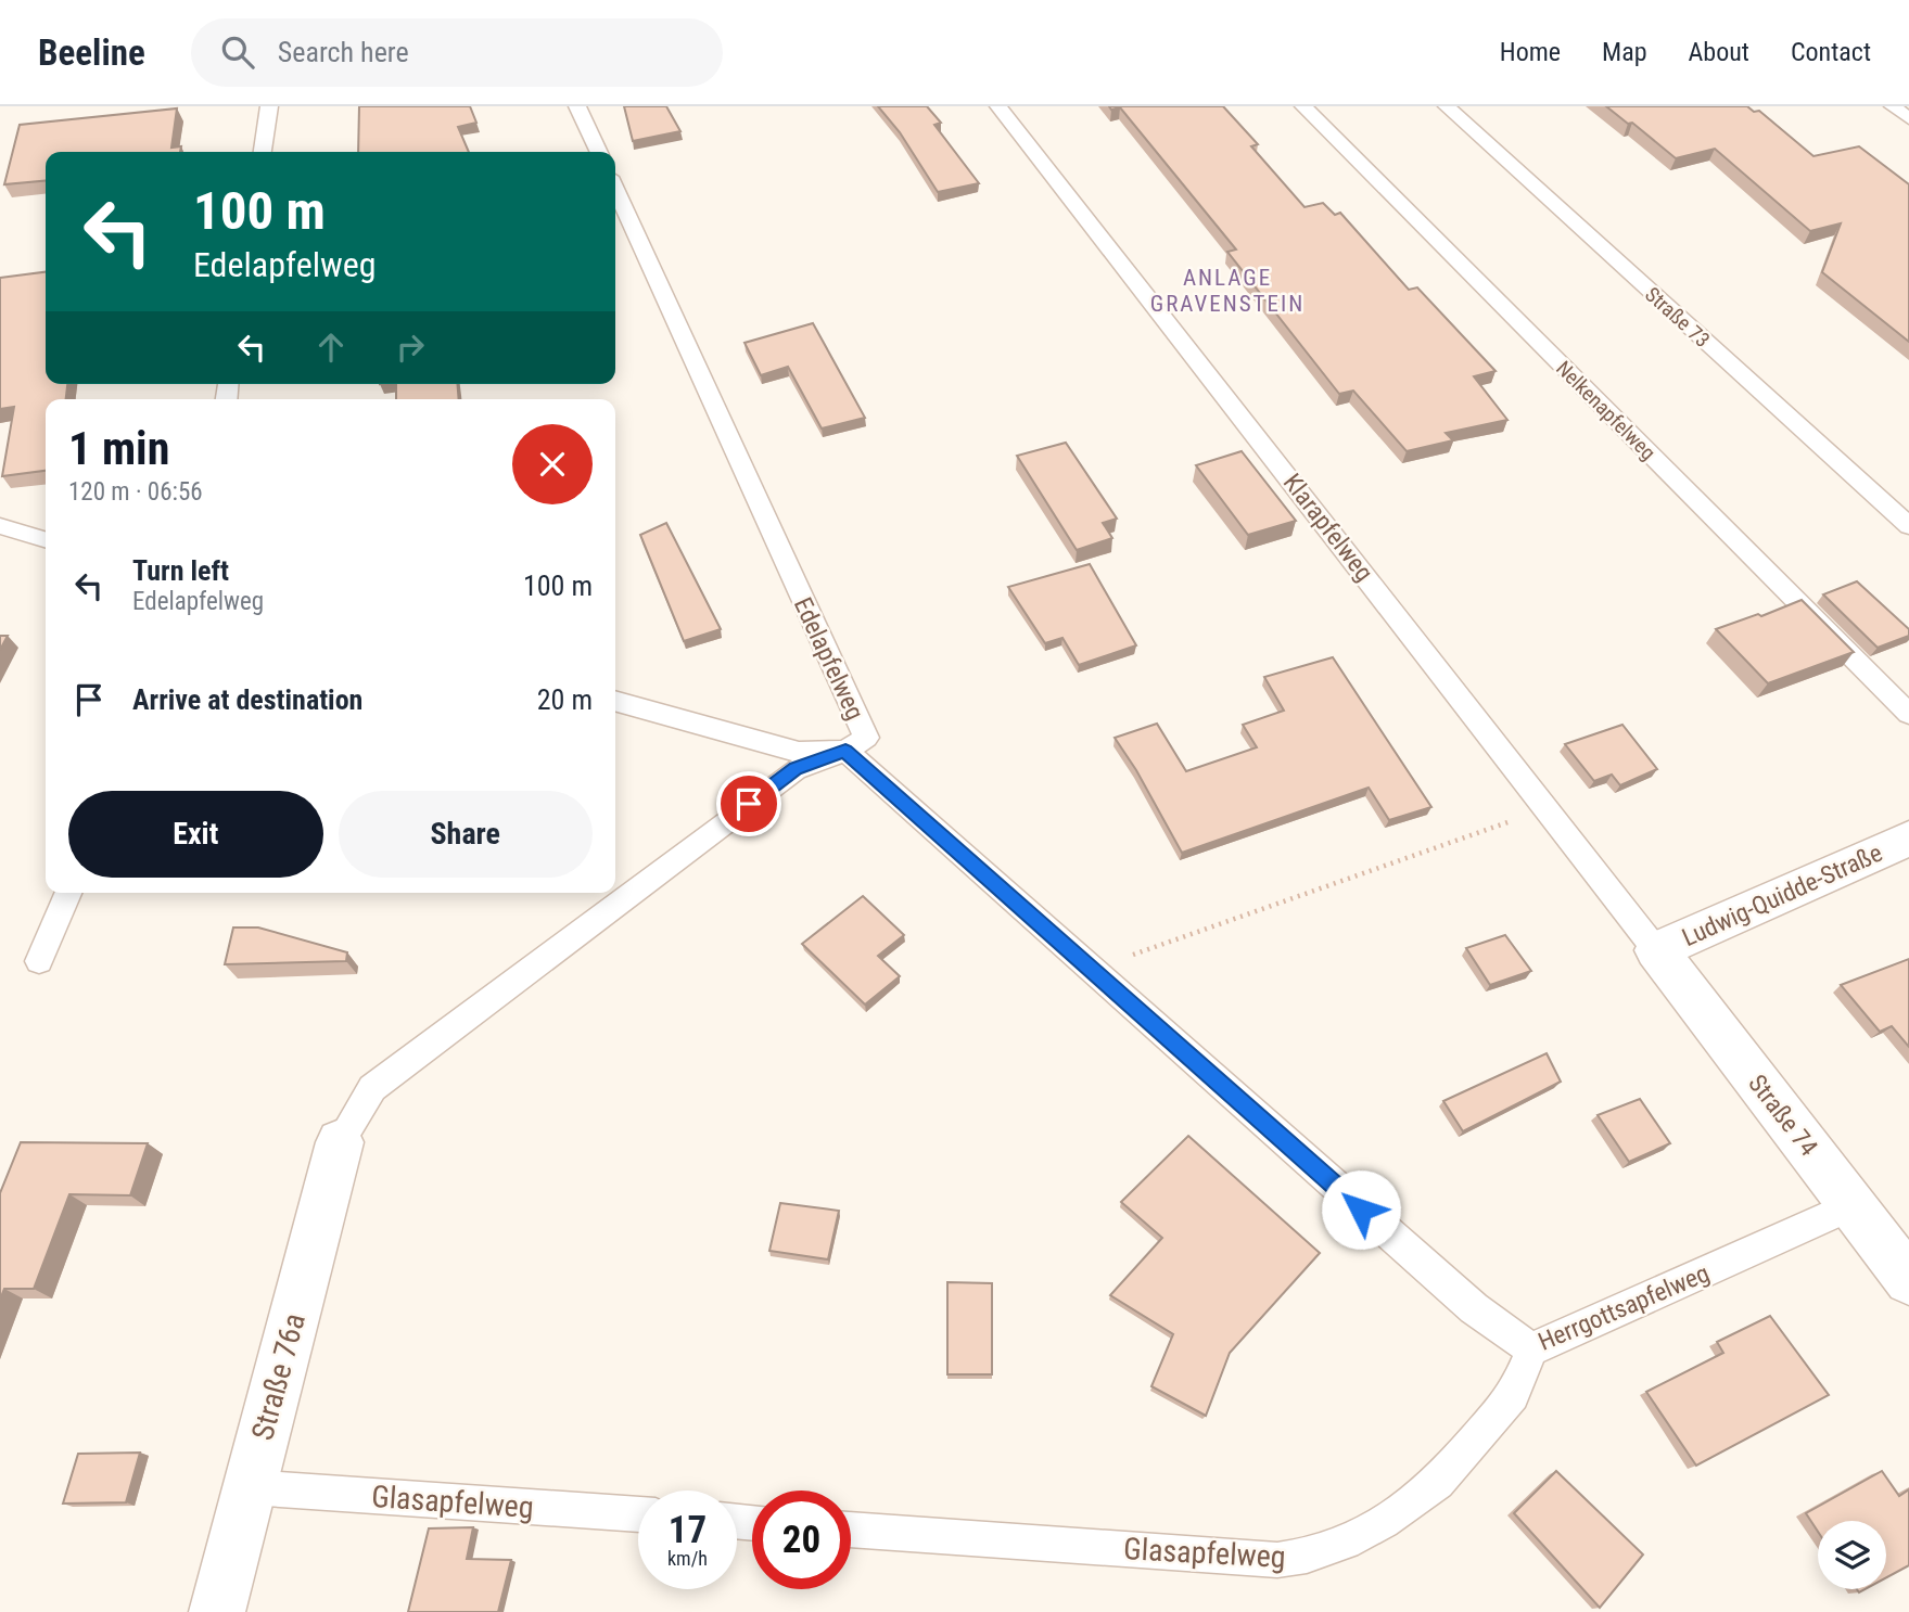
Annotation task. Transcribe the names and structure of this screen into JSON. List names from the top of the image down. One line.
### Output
{"streets":{"street":["Ludwig-Quidde-Straße","Straße 74","Straße 76a"],"lane":["Straße 73","Nelkenapfelweg","Klarapfelweg","Edelapfelweg","Herrgottsapfelweg","Glasapfelweg"]},"crossings":[["Klarapfelweg","Ludwig-Quidde-Straße"],["Klarapfelweg","Straße 74"],["Edelapfelweg","Herrgottsapfelweg"],["Edelapfelweg","Straße 76a"],["Ludwig-Quidde-Straße","Straße 74"],["Straße 74","Herrgottsapfelweg"],["Herrgottsapfelweg","Glasapfelweg"],["Straße 76a","Glasapfelweg"]],"districts":["ANLAGE GRAVENSTEIN"],"page":{"header":"Beeline","search":"Search here","nav":["Home","Map","About","Contact"],"turn":["100 m","Edelapfelweg"],"heading":["1 min","120 m · 06:56"],"list":[{"name":"Turn left","note":"Edelapfelweg","value":"100 m"},{"name":"Arrive at destination","value":"20 m"}],"buttons":["Exit","Share"],"speed":"17 km/h","limit":"20"}}
